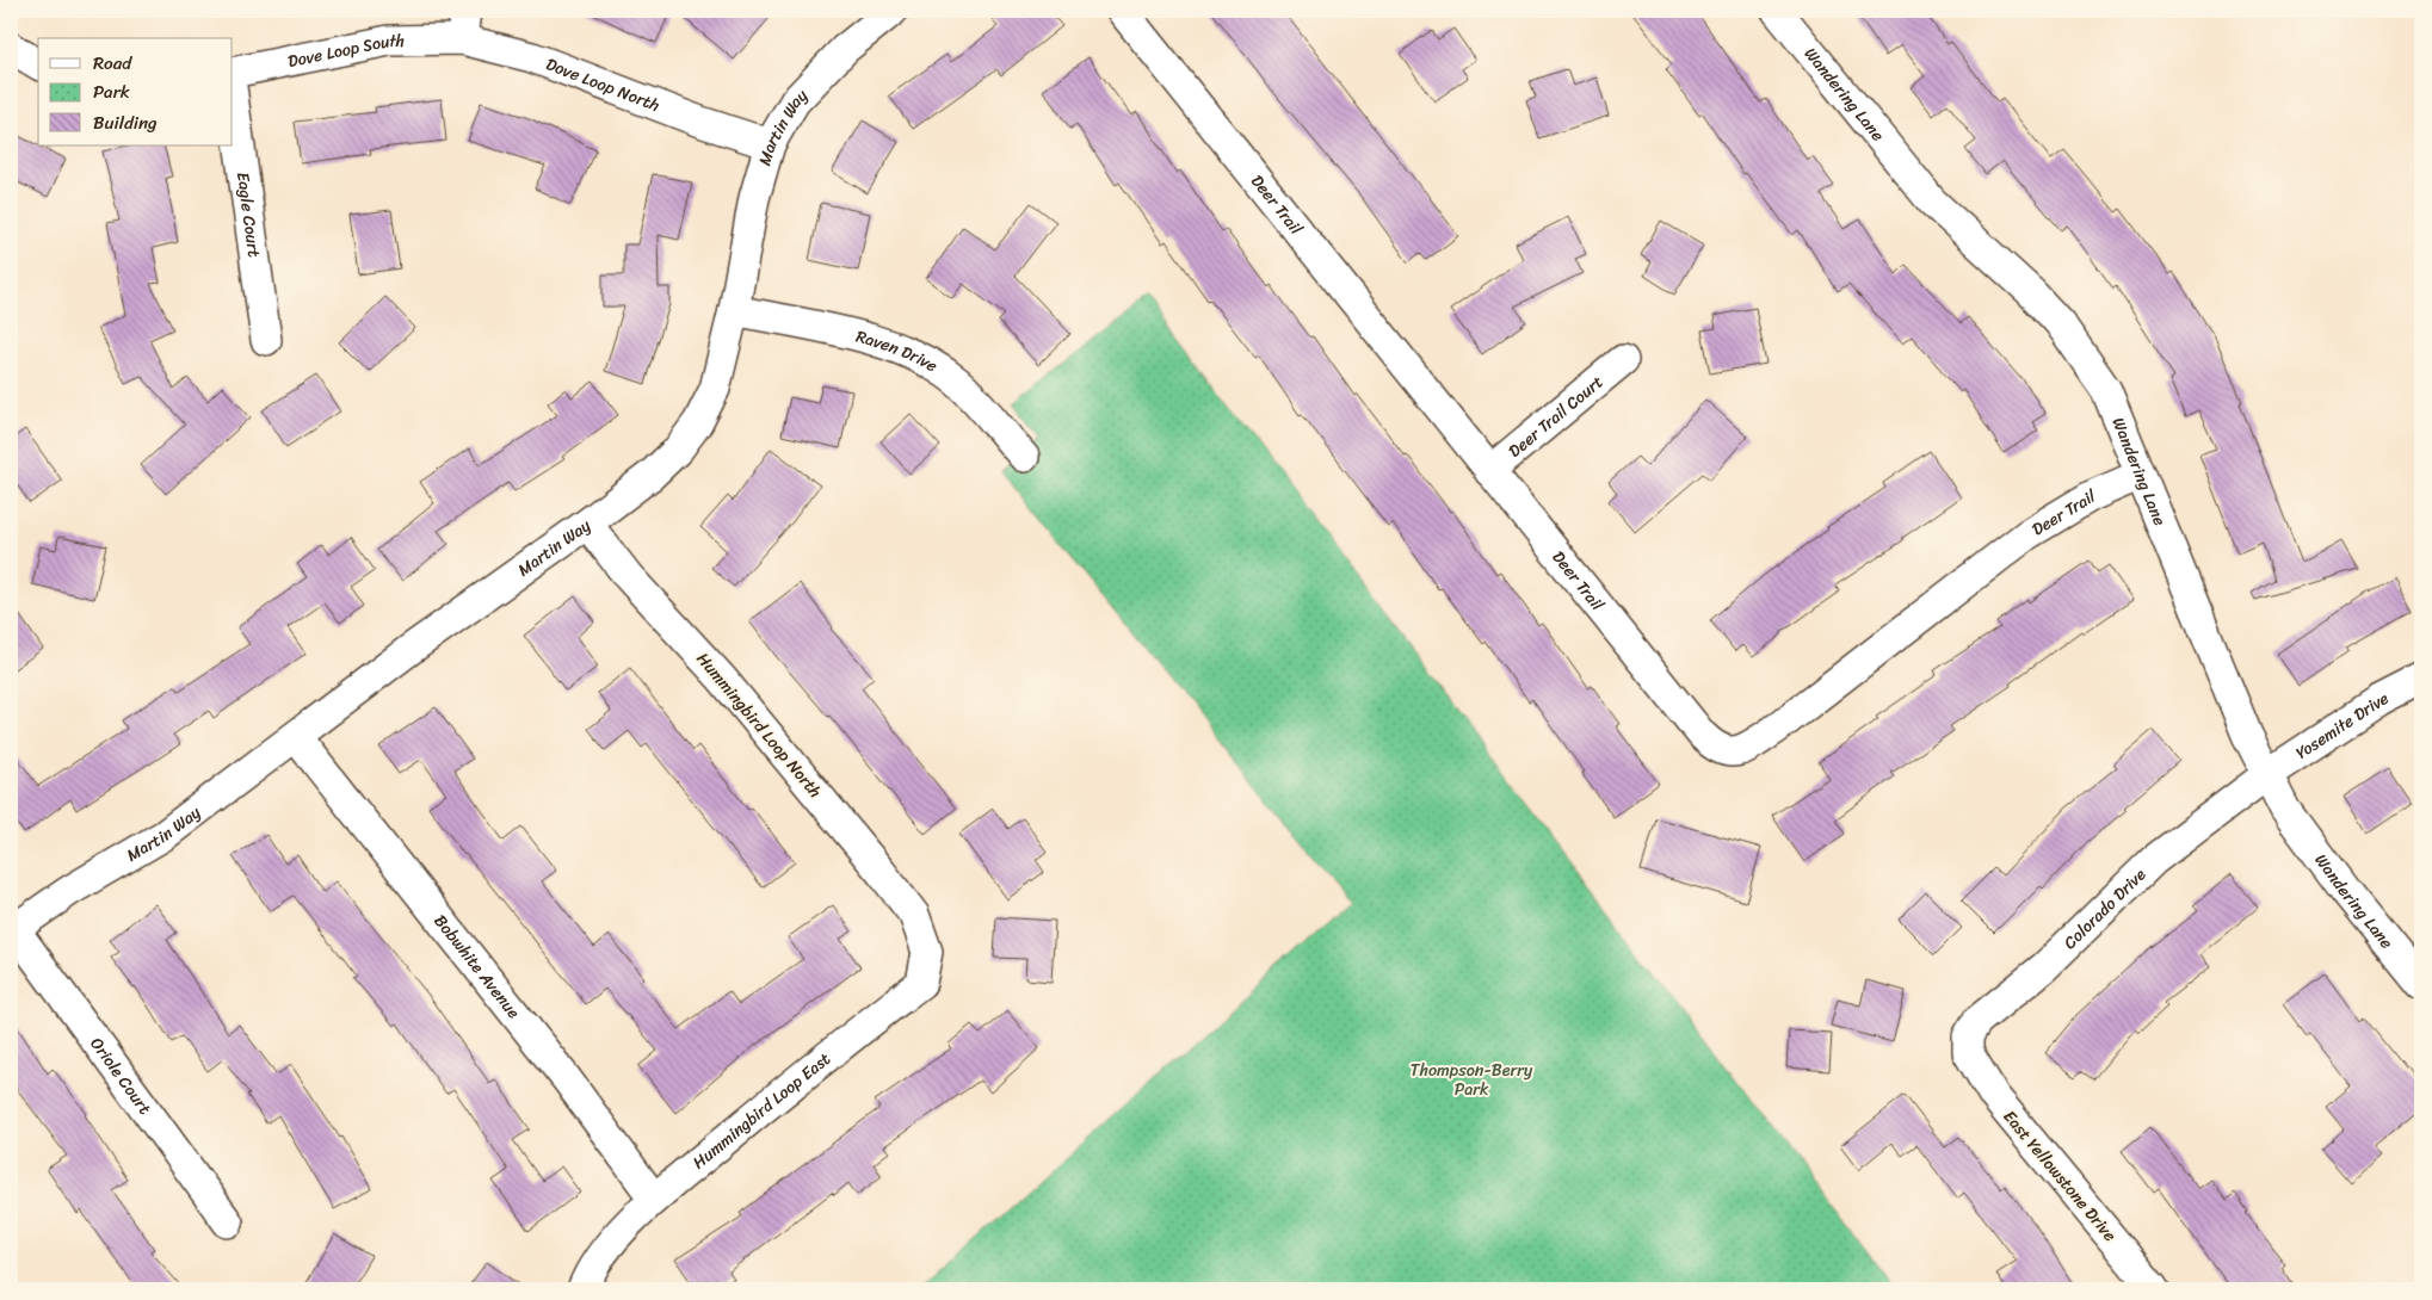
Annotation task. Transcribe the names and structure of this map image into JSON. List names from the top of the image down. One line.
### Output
{"streets":{"street":["Dove Loop South","Dove Loop North","Wandering Lane","Martin Way","Deer Trail","Eagle Court","Raven Drive","Deer Trail Court","Hummingbird Loop North","Yosemite Drive","Colorado Drive","Bobwhite Avenue","Oriole Court","Hummingbird Loop East","East Yellowstone Drive"]},"crossings":[["Dove Loop South","Dove Loop North"],["Dove Loop North","Martin Way"],["Wandering Lane","Deer Trail"],["Wandering Lane","Yosemite Drive"],["Wandering Lane","Colorado Drive"],["Martin Way","Raven Drive"],["Martin Way","Hummingbird Loop North"],["Martin Way","Bobwhite Avenue"],["Martin Way","Oriole Court"],["Deer Trail","Deer Trail Court"],["Hummingbird Loop North","Hummingbird Loop East"],["Yosemite Drive","Colorado Drive"],["Colorado Drive","East Yellowstone Drive"],["Bobwhite Avenue","Hummingbird Loop East"]],"parks":["Thompson-Berry Park"],"legend":["Road","Park","Building"]}
